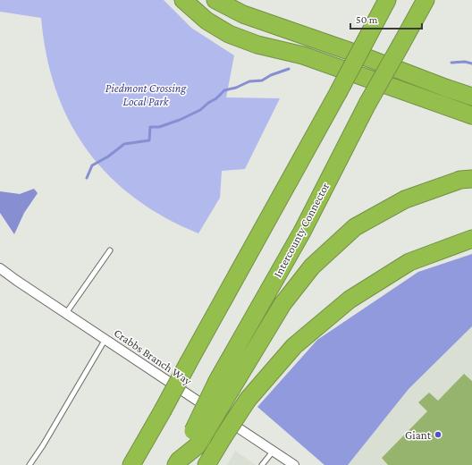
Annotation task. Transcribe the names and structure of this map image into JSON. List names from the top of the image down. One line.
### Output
{"streets":{"highway":["Intercounty Connector"],"street":["Crabbs Branch Way"]},"parks":["Piedmont Crossing Local Park"],"places":["Giant"],"scale_bar":"50 m"}
